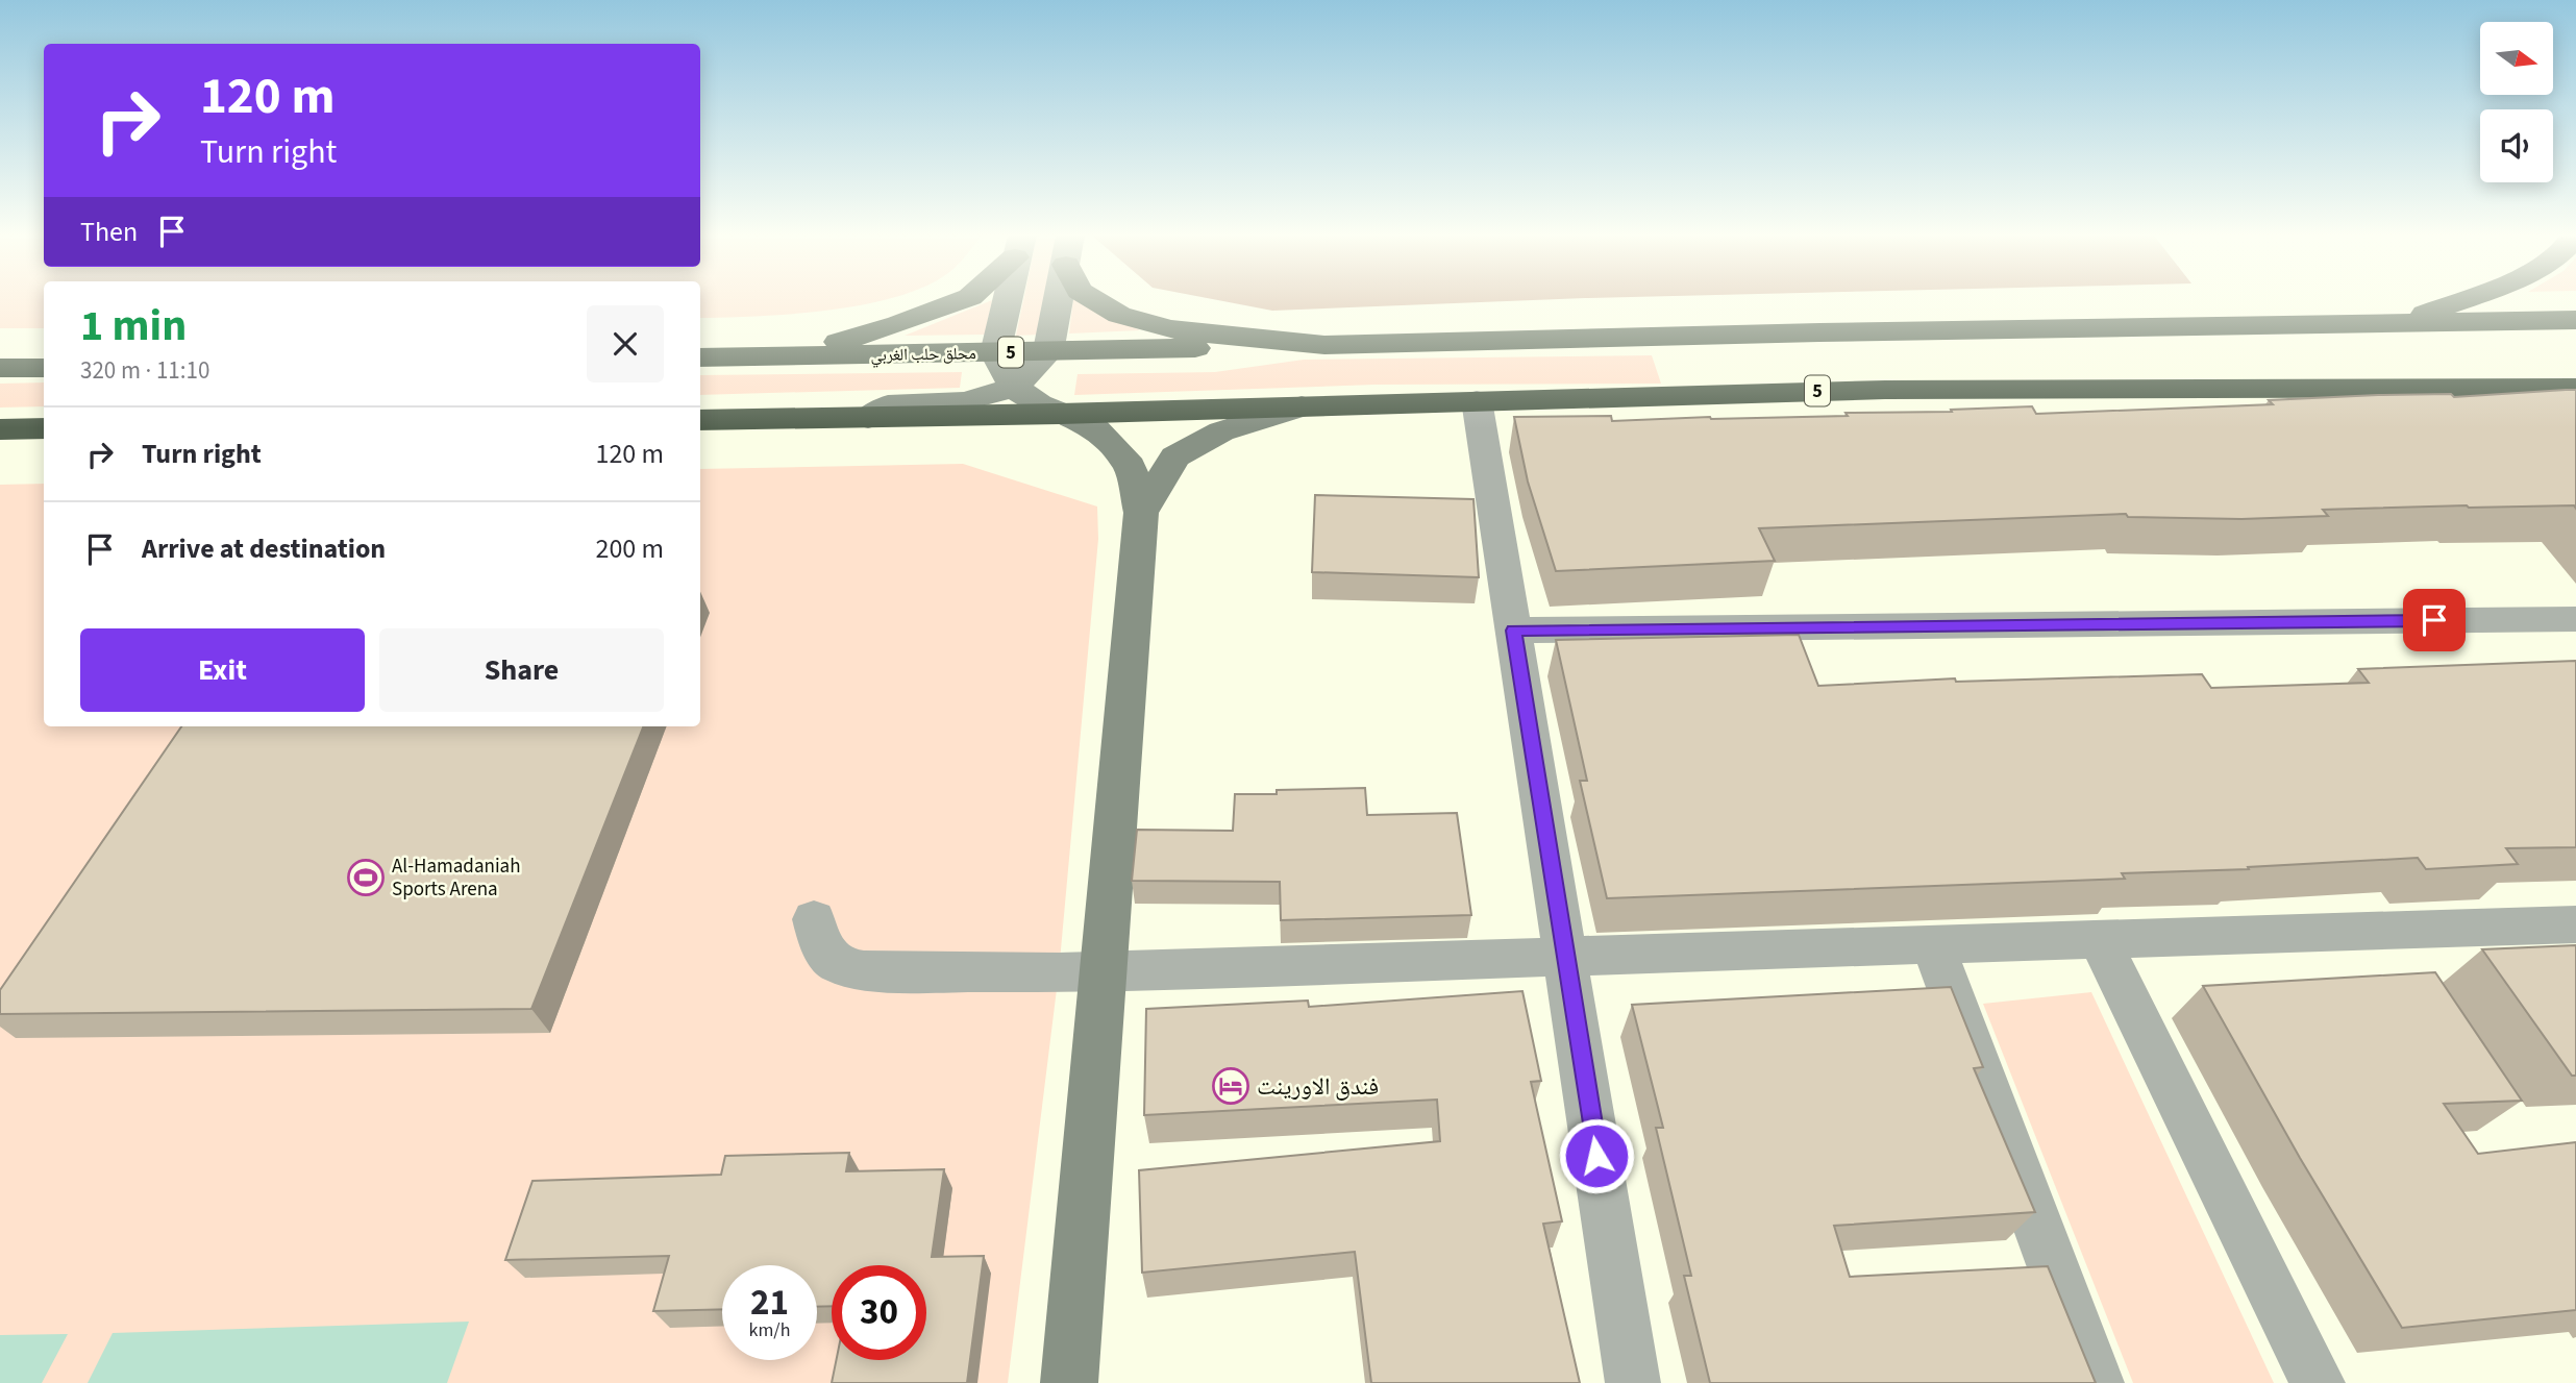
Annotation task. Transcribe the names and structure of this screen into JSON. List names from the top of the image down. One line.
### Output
{"streets":{"highway":["5","محلق حلب الغربي"]},"crossings":[["5","محلق حلب الغربي"]],"places":{"sports":["Al-Hamadaniah Sports Arena"],"hotel":["فندق الاورينت"]},"north":"right","page":{"turn":["120 m","Turn right"],"then":"Then","heading":["1 min","320 m · 11:10"],"list":[{"name":"Turn right","value":"120 m"},{"name":"Arrive at destination","value":"200 m"}],"buttons":["Exit","Share"],"speed":"21 km/h","limit":"30"}}
